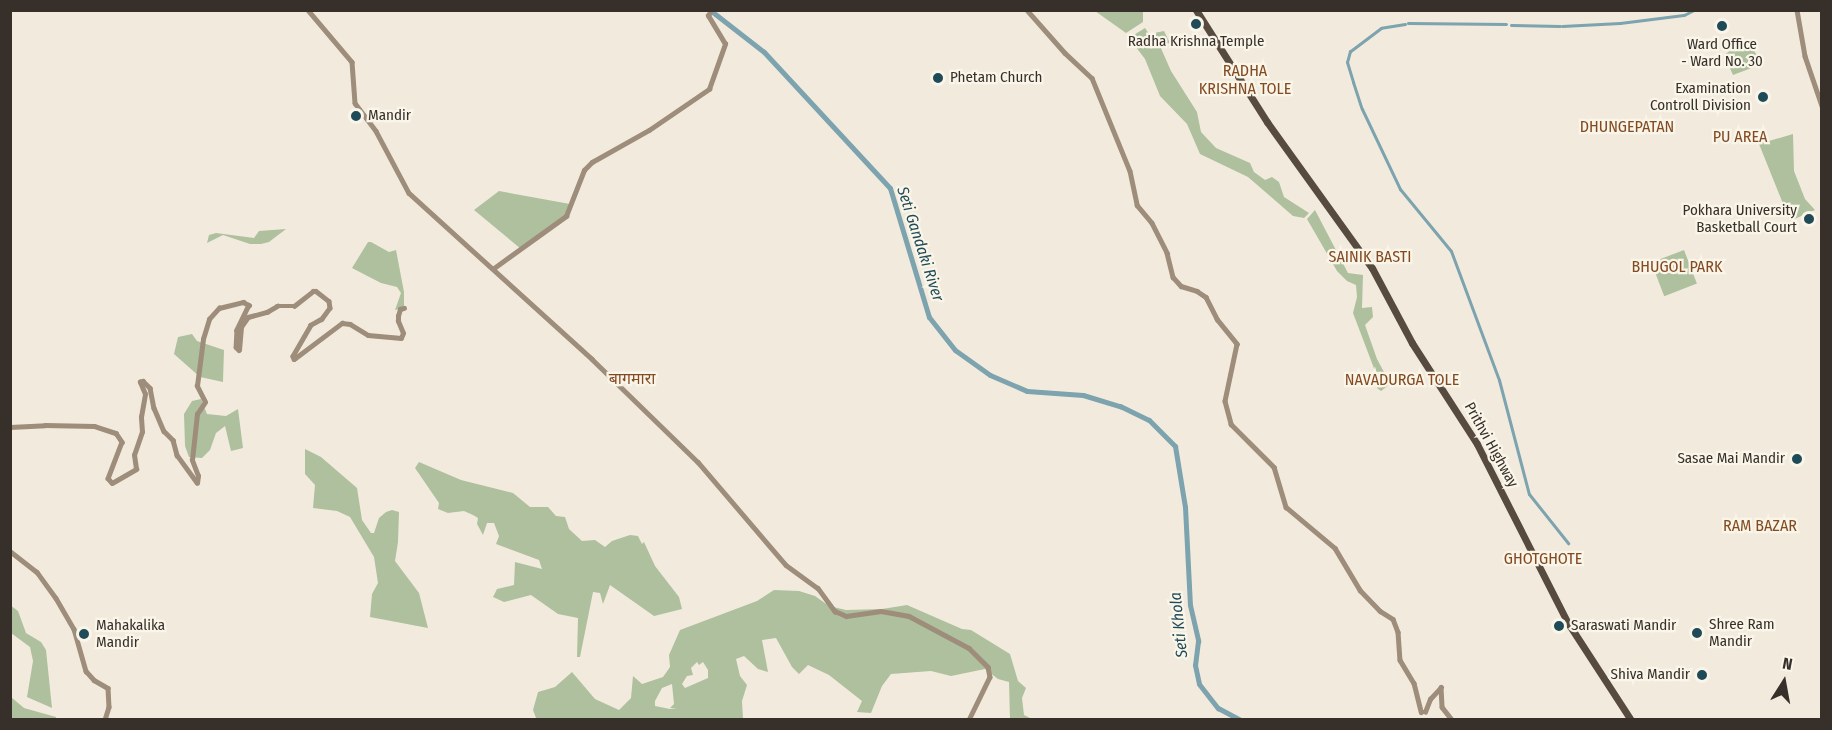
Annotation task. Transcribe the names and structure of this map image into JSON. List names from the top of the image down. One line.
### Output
{"streets":{"highway":["Prithvi Highway"]},"districts":["RADHA KRISHNA TOLE","DHUNGEPATAN","PU AREA","SAINIK BASTI","BHUGOL PARK","बागमारा","NAVADURGA TOLE","RAM BAZAR","GHOTGHOTE"],"water":["Seti Gandaki River","Seti Khola"],"places":["Radha Krishna Temple","Ward Office - Ward No. 30","Phetam Church","Examination Controll Division","Mandir","Pokhara University Basketball Court","Sasae Mai Mandir","Saraswati Mandir","Shree Ram Mandir","Mahakalika Mandir","Shiva Mandir"],"north":"top"}
